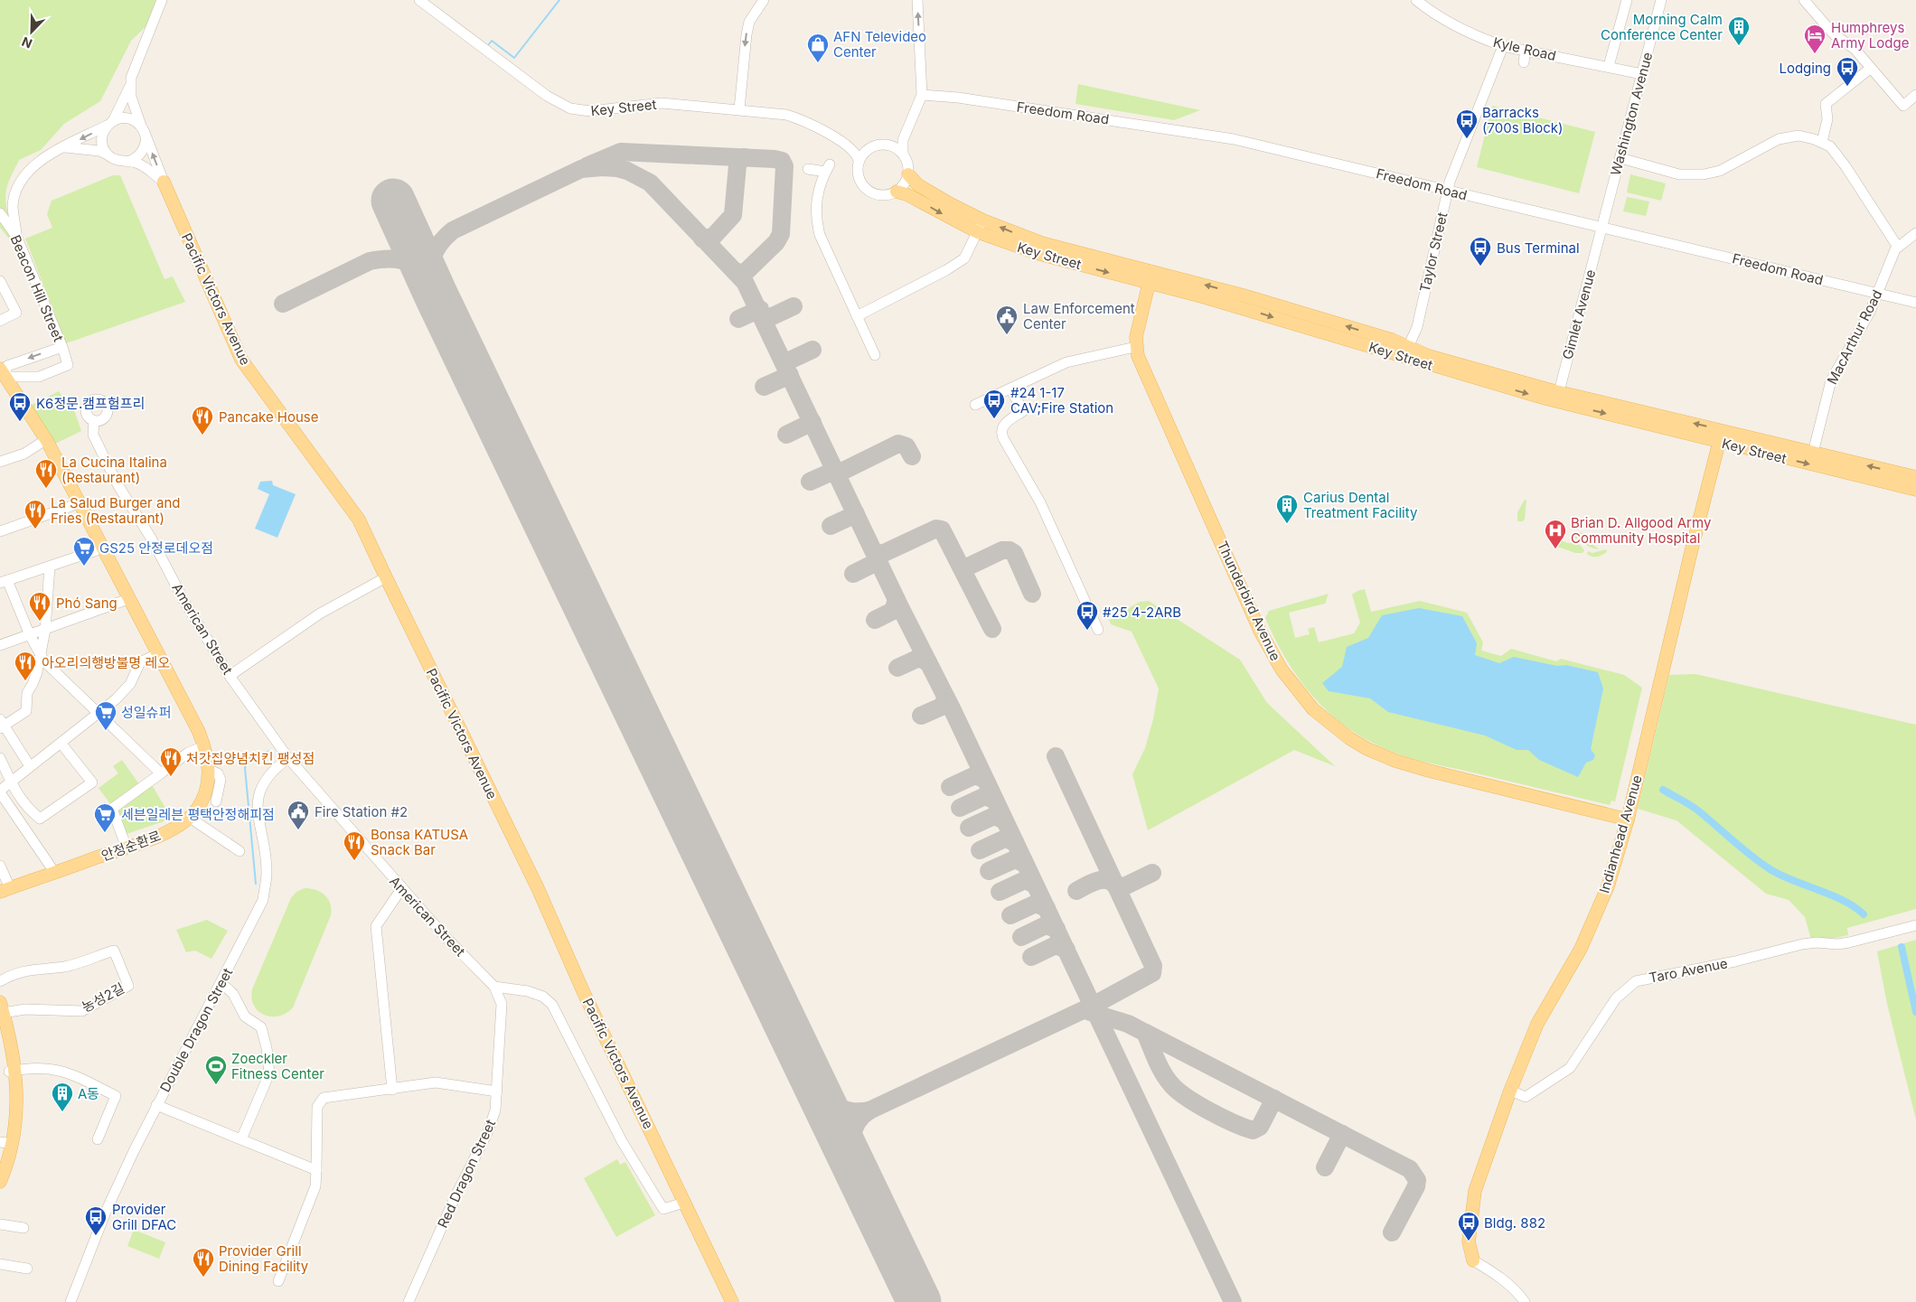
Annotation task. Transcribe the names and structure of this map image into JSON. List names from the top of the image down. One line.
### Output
{"streets":{"main road":["Key Street","Pacific Victors Avenue","Thunderbird Avenue","Indianhead Avenue","안정순환로"],"street":["Kyle Road","Freedom Road","Washington Avenue","Taylor Street","Beacon Hill Street","Gimlet Avenue","MacArthur Road","American Street","Taro Avenue","농성2길","Double Dragon Street","Red Dragon Street"]},"crossings":[["Kyle Road","Washington Avenue"],["Kyle Road","Taylor Street"],["Key Street","Taylor Street"],["Key Street","Gimlet Avenue"],["Key Street","MacArthur Road"],["Key Street","Indianhead Avenue"],["Freedom Road","Washington Avenue"],["Freedom Road","Taylor Street"],["Freedom Road","Gimlet Avenue"],["Freedom Road","MacArthur Road"],["Washington Avenue","Gimlet Avenue"],["Beacon Hill Street","안정순환로"],["Thunderbird Avenue","Indianhead Avenue"],["American Street","Double Dragon Street"],["American Street","Red Dragon Street"],["Indianhead Avenue","Taro Avenue"]],"places":{"building":["Morning Calm Conference Center","Carius Dental Treatment Facility","A동"],"hotel":["Humphreys Army Lodge"],"shop":["AFN Televideo Center"],"bus stop":["Lodging","Barracks (700s Block)","Bus Terminal","#24 1-17 CAV;Fire Station","K6정문.캠프험프리","#25 4-2ARB","Provider Grill DFAC","Bldg. 882"],"public building":["Law Enforcement Center","Fire Station #2"],"restaurant":["Pancake House","La Cucina Italina (Restaurant)","La Salud Burger and Fries (Restaurant)","Phó Sang","아오리의행방불명 레오","처갓집양념치킨 팽성점","Bonsa KATUSA Snack Bar","Provider Grill Dining Facility"],"hospital":["Brian D. Allgood Army Community Hospital"],"supermarket":["GS25 안정로데오점","성일슈퍼","세븐일레븐 평택안정해피점"],"sports":["Zoeckler Fitness Center"]},"north":"bottom left"}
